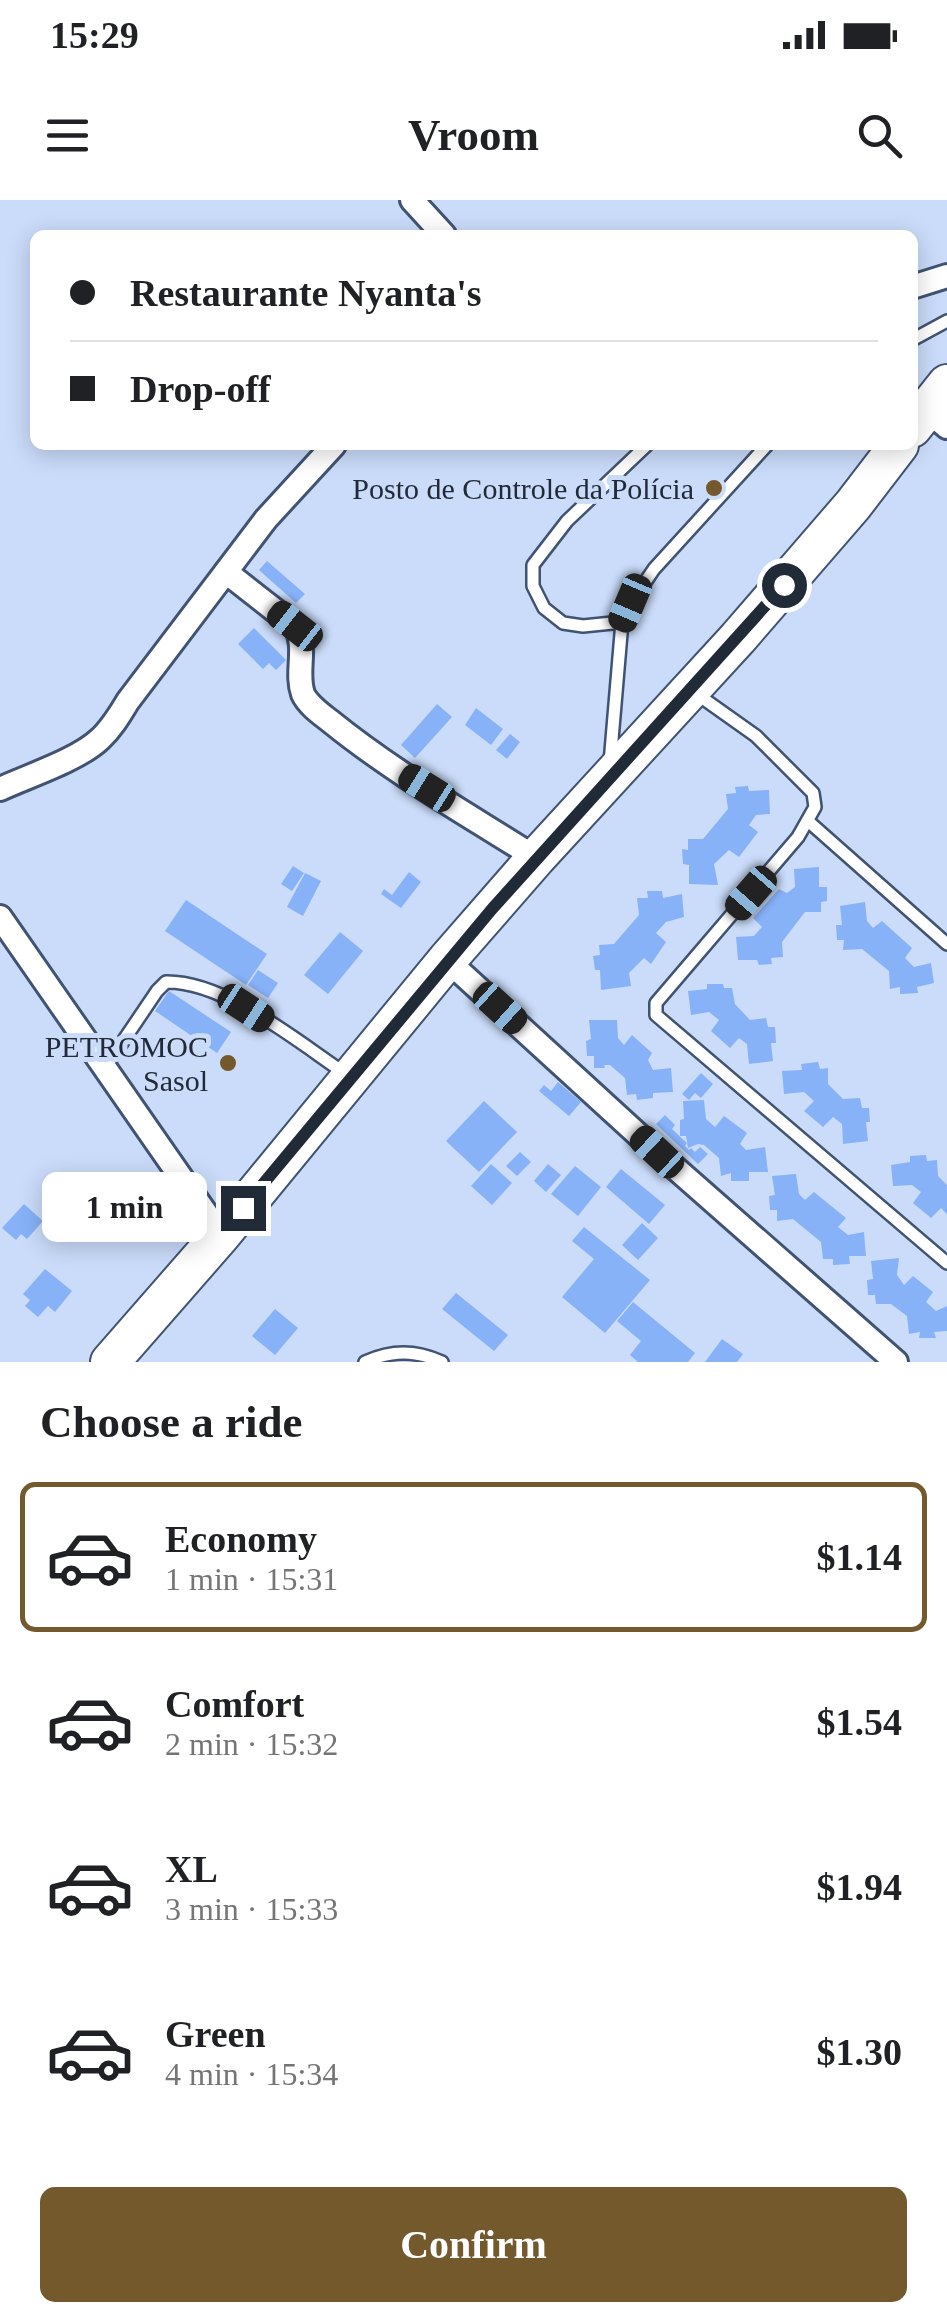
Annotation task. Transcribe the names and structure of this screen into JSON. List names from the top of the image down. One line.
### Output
{"places":["Posto de Controle da Polícia","PETROMOC Sasol"],"page":{"status":"15:29","header":"Vroom","banner":["Restaurante Nyanta's","Drop-off"],"bubble":"1 min","heading":"Choose a ride","list":[{"name":"Economy","note":"1 min · 15:31","value":"$1.14"},{"name":"Comfort","note":"2 min · 15:32","value":"$1.54"},{"name":"XL","note":"3 min · 15:33","value":"$1.94"},{"name":"Green","note":"4 min · 15:34","value":"$1.30"}],"buttons":"Confirm"}}
